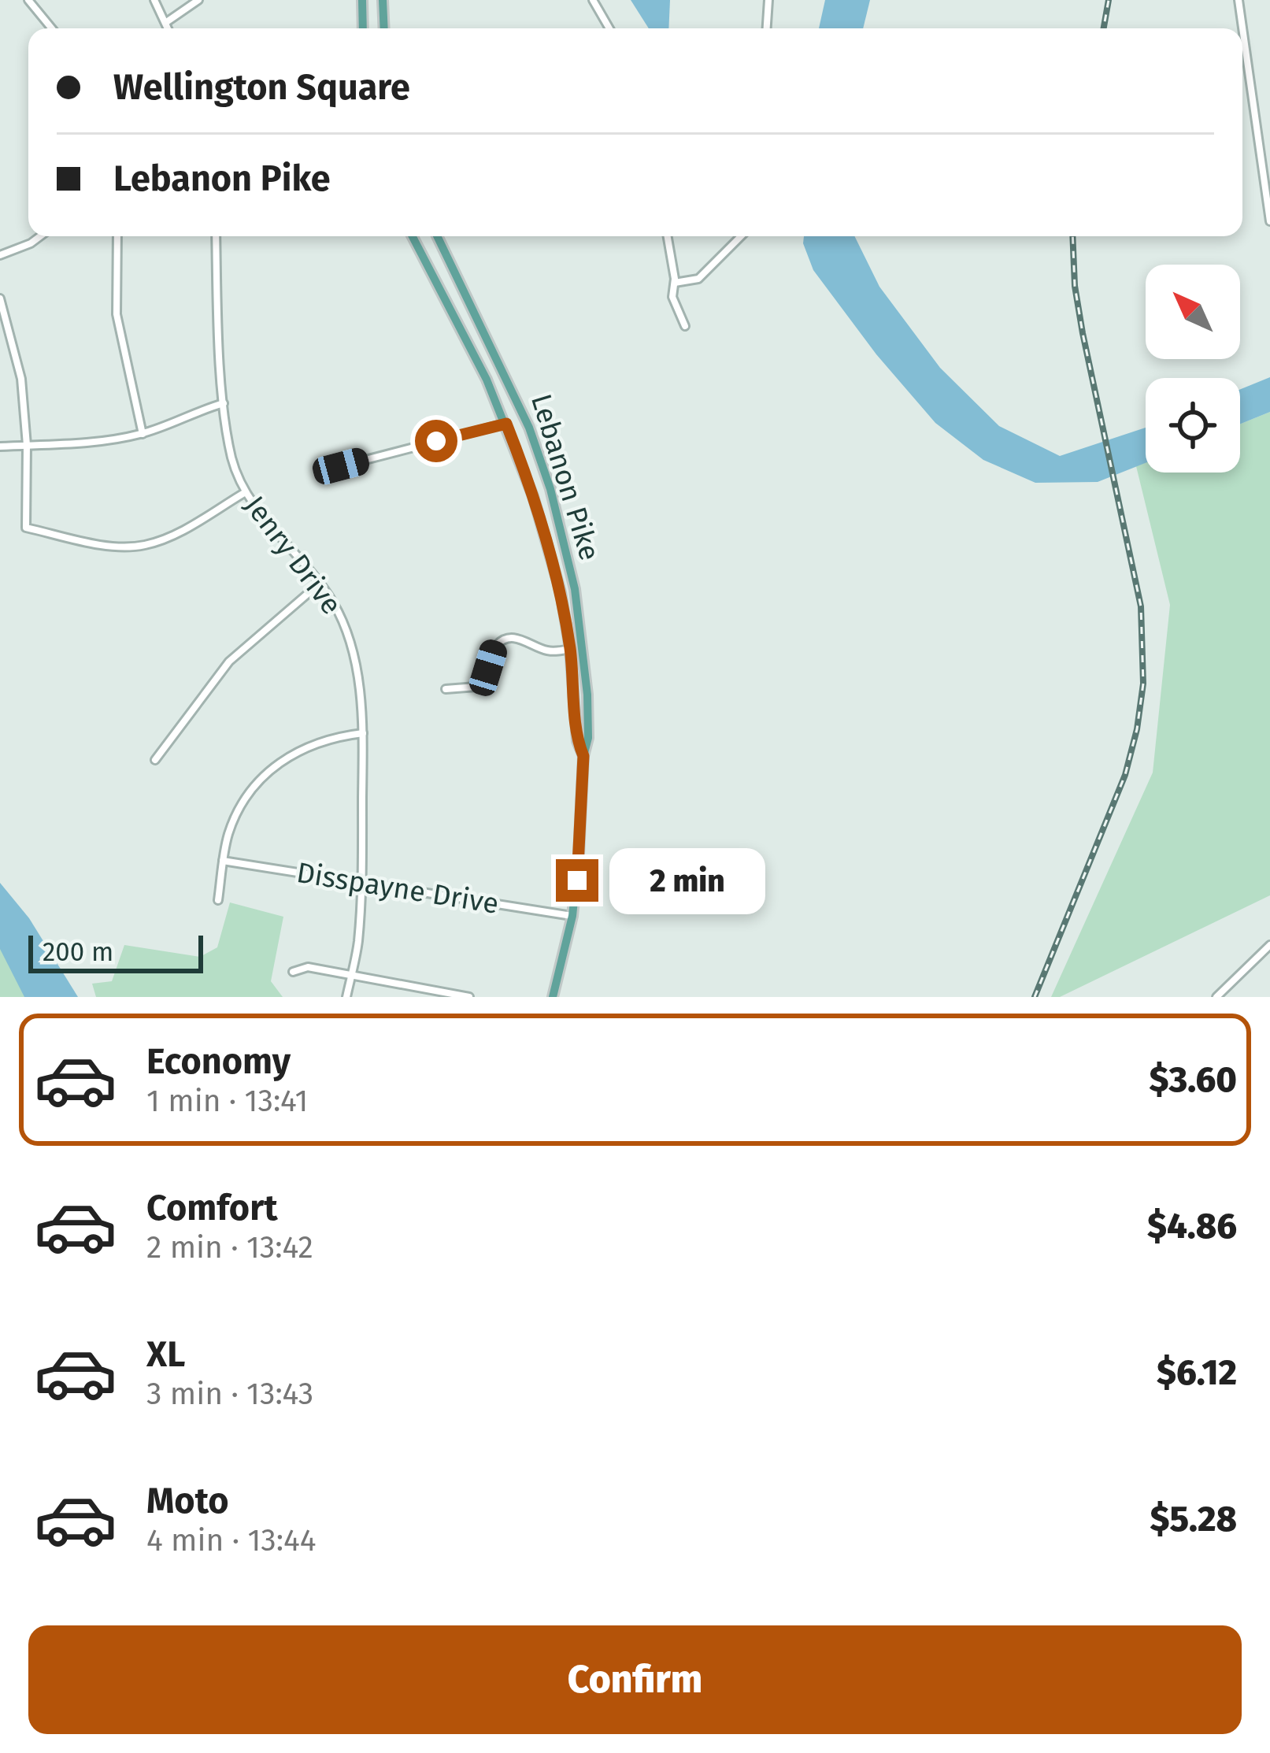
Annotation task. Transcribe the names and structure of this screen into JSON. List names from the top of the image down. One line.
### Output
{"streets":{"main road":["Lebanon Pike"],"street":["Jenry Drive","Disspayne Drive"]},"crossings":[["Lebanon Pike","Disspayne Drive"],["Jenry Drive","Disspayne Drive"]],"scale_bar":"200 m","north":"top left","page":{"banner":["Wellington Square","Lebanon Pike"],"bubble":"2 min","scale":"200 m","list":[{"name":"Economy","note":"1 min · 13:41","value":"$3.60"},{"name":"Comfort","note":"2 min · 13:42","value":"$4.86"},{"name":"XL","note":"3 min · 13:43","value":"$6.12"},{"name":"Moto","note":"4 min · 13:44","value":"$5.28"}],"buttons":"Confirm"}}
